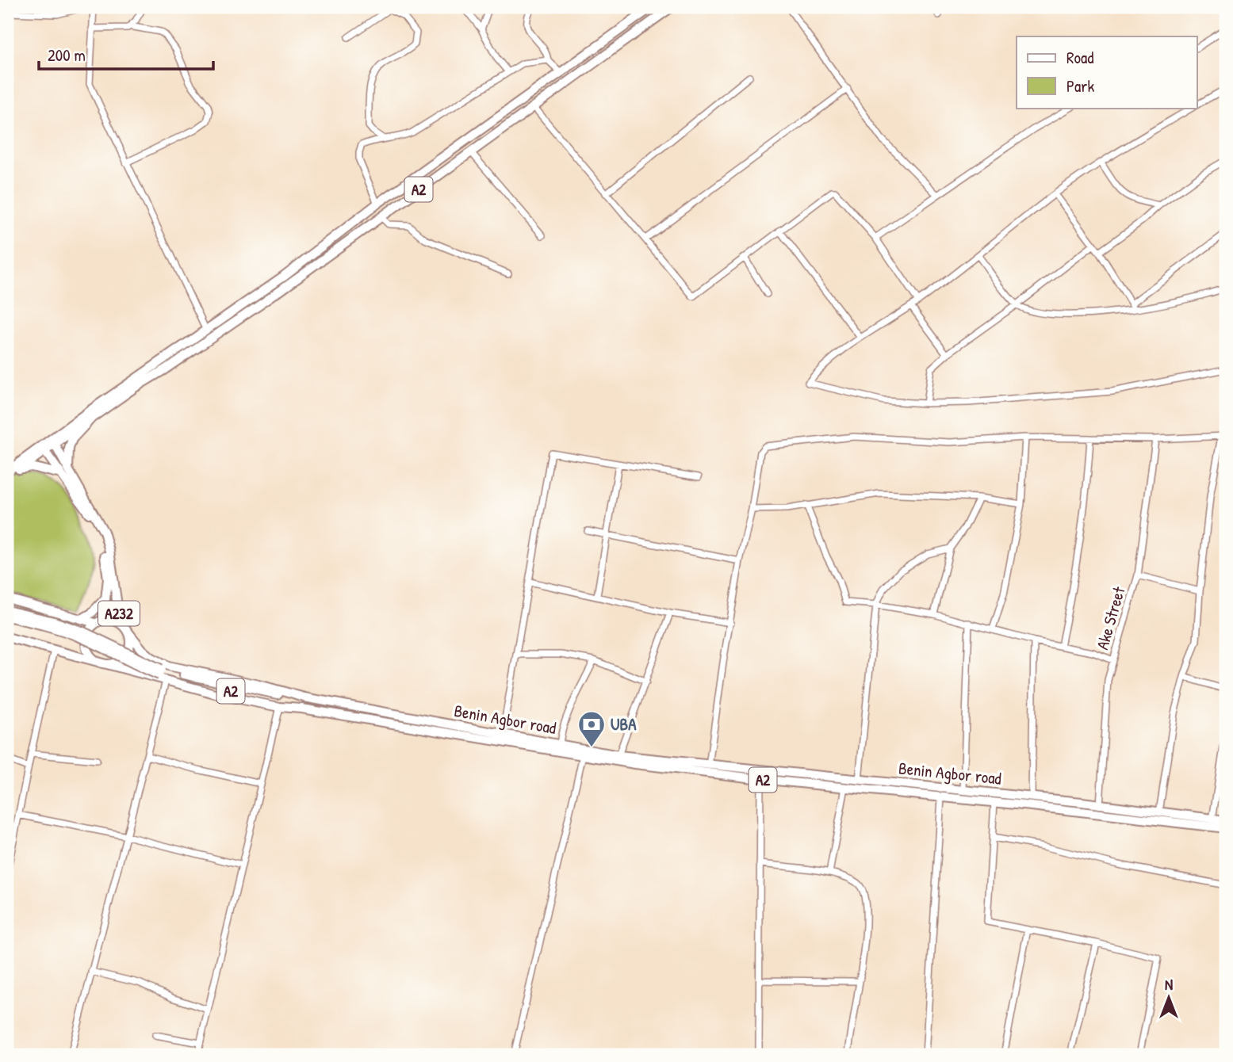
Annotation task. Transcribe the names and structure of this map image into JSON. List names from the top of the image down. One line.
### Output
{"streets":{"highway":["A2","A232","Benin Agbor road"],"street":["Ake Street"]},"crossings":[["A2","Benin Agbor road"],["Ake Street","Benin Agbor road"]],"places":{"bank":["UBA"]},"legend":["Road","Park"],"scale_bar":"200 m","north":"top"}
